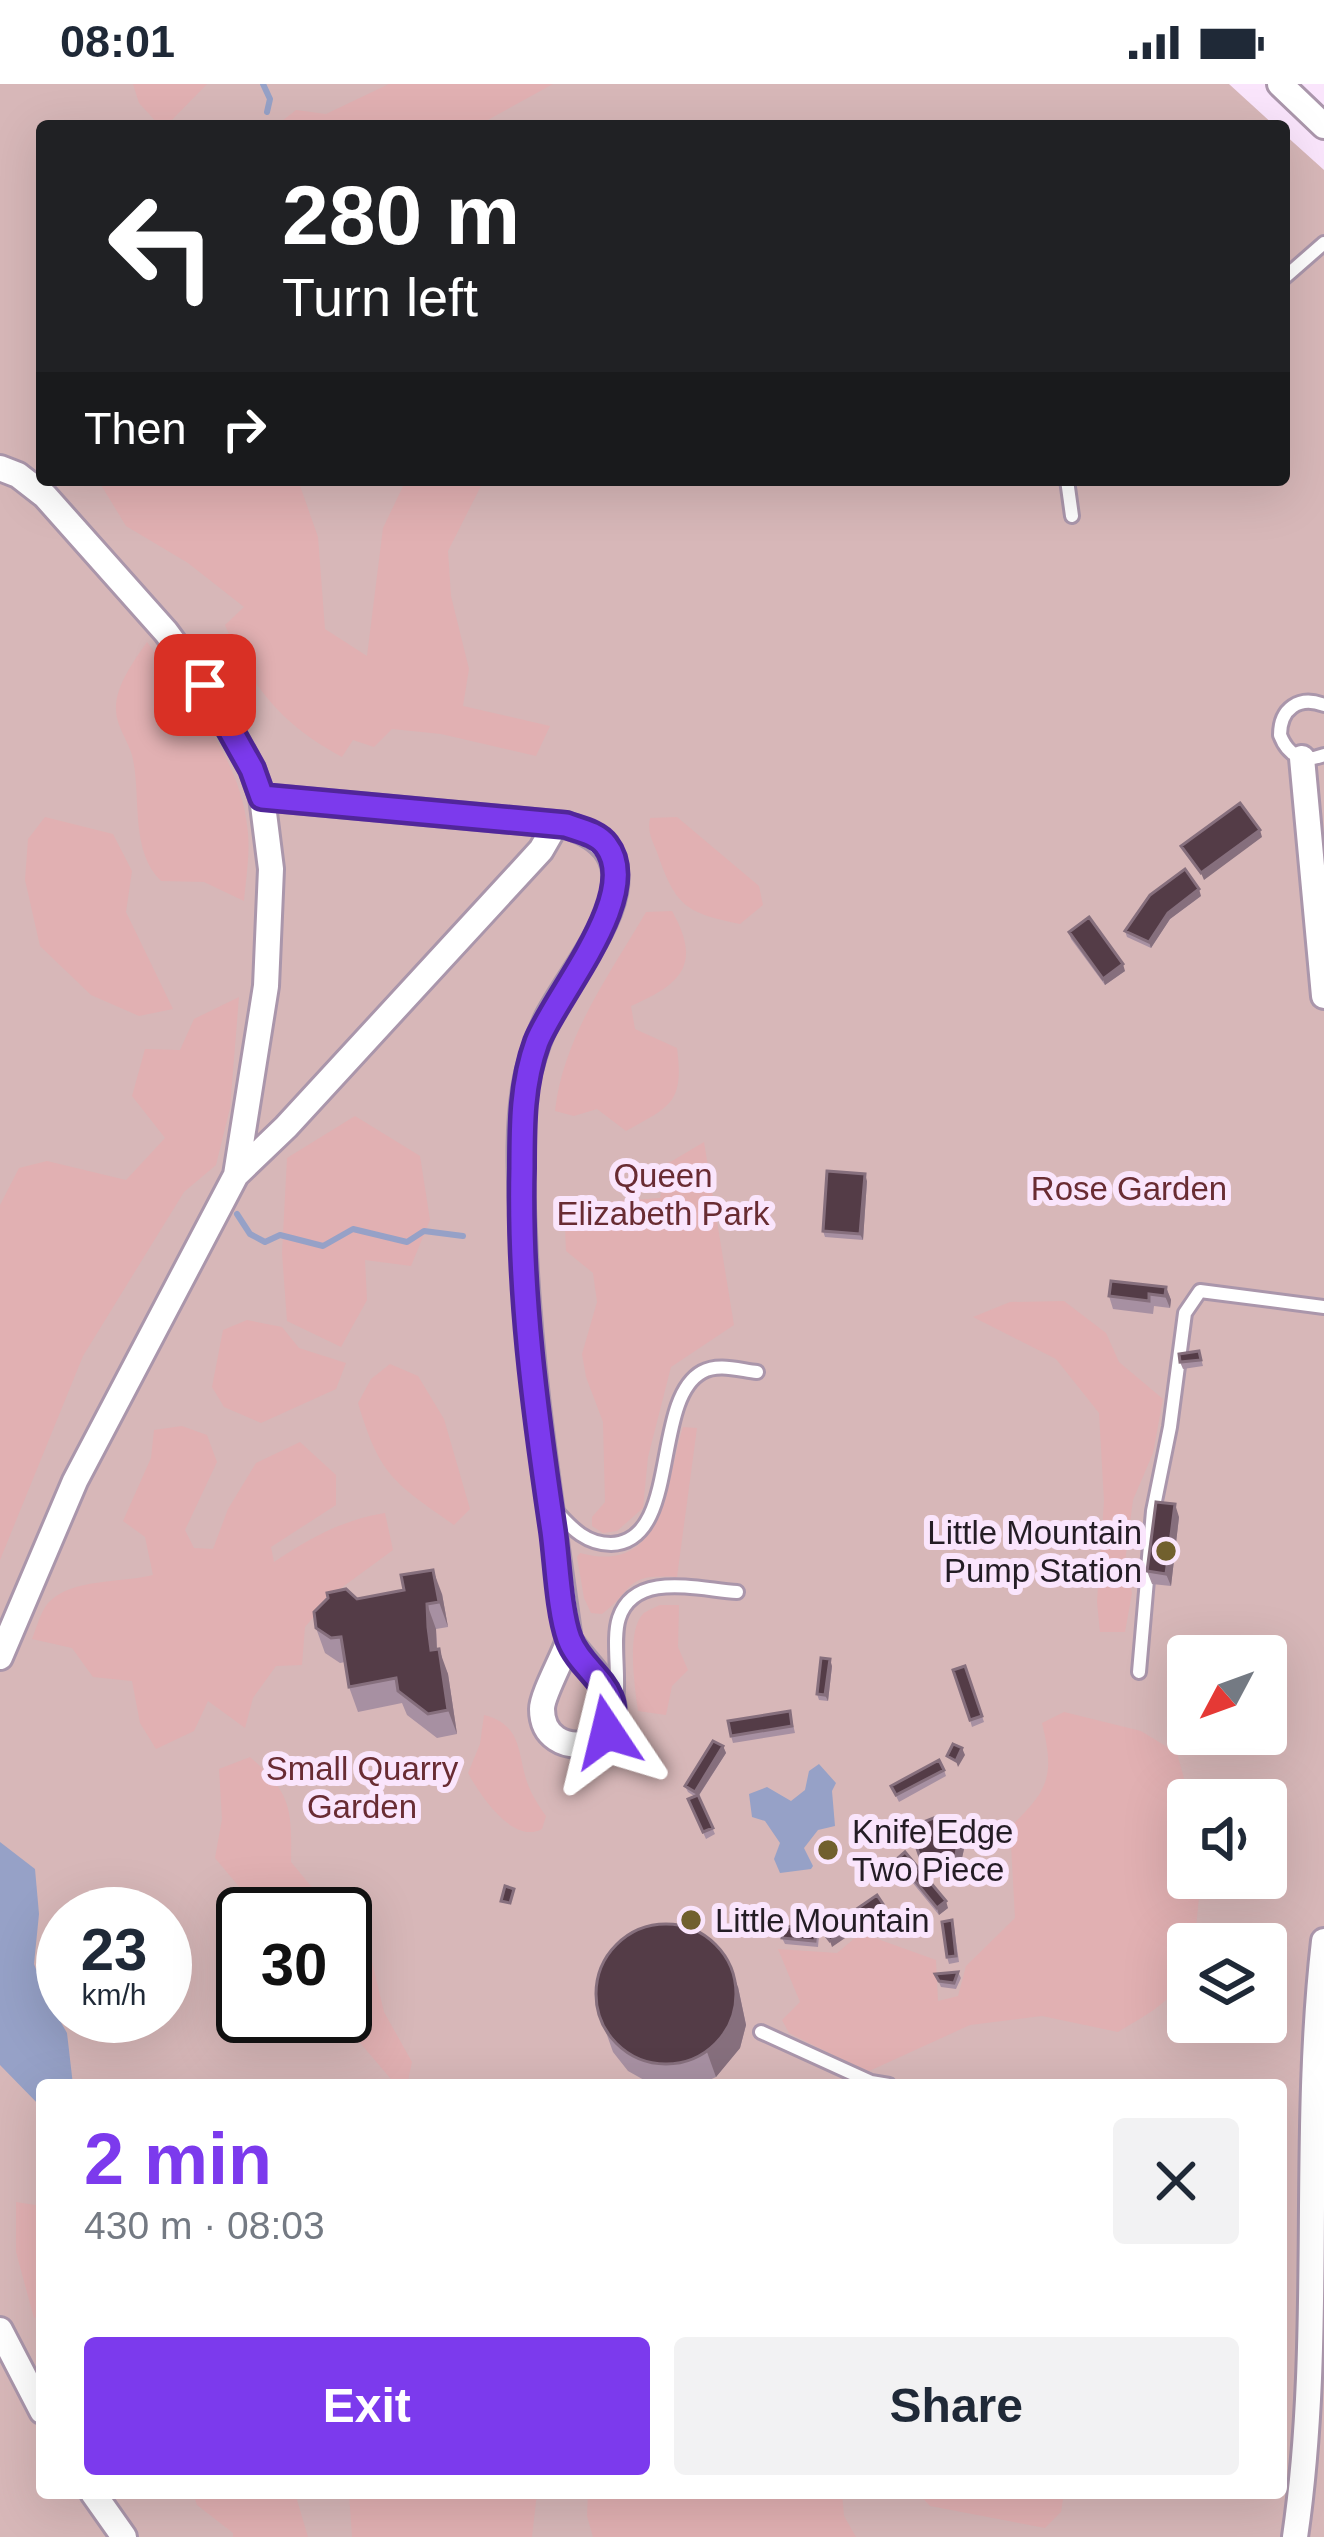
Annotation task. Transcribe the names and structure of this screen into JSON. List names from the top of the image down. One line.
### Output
{"parks":["Queen Elizabeth Park","Rose Garden","Small Quarry Garden"],"places":["Little Mountain Pump Station","Knife Edge Two Piece","Little Mountain"],"north":"bottom left","page":{"status":"08:01","turn":["280 m","Turn left"],"then":"Then","speed":"23 km/h","limit":"30","heading":["2 min","430 m · 08:03"],"buttons":["Exit","Share"]}}
